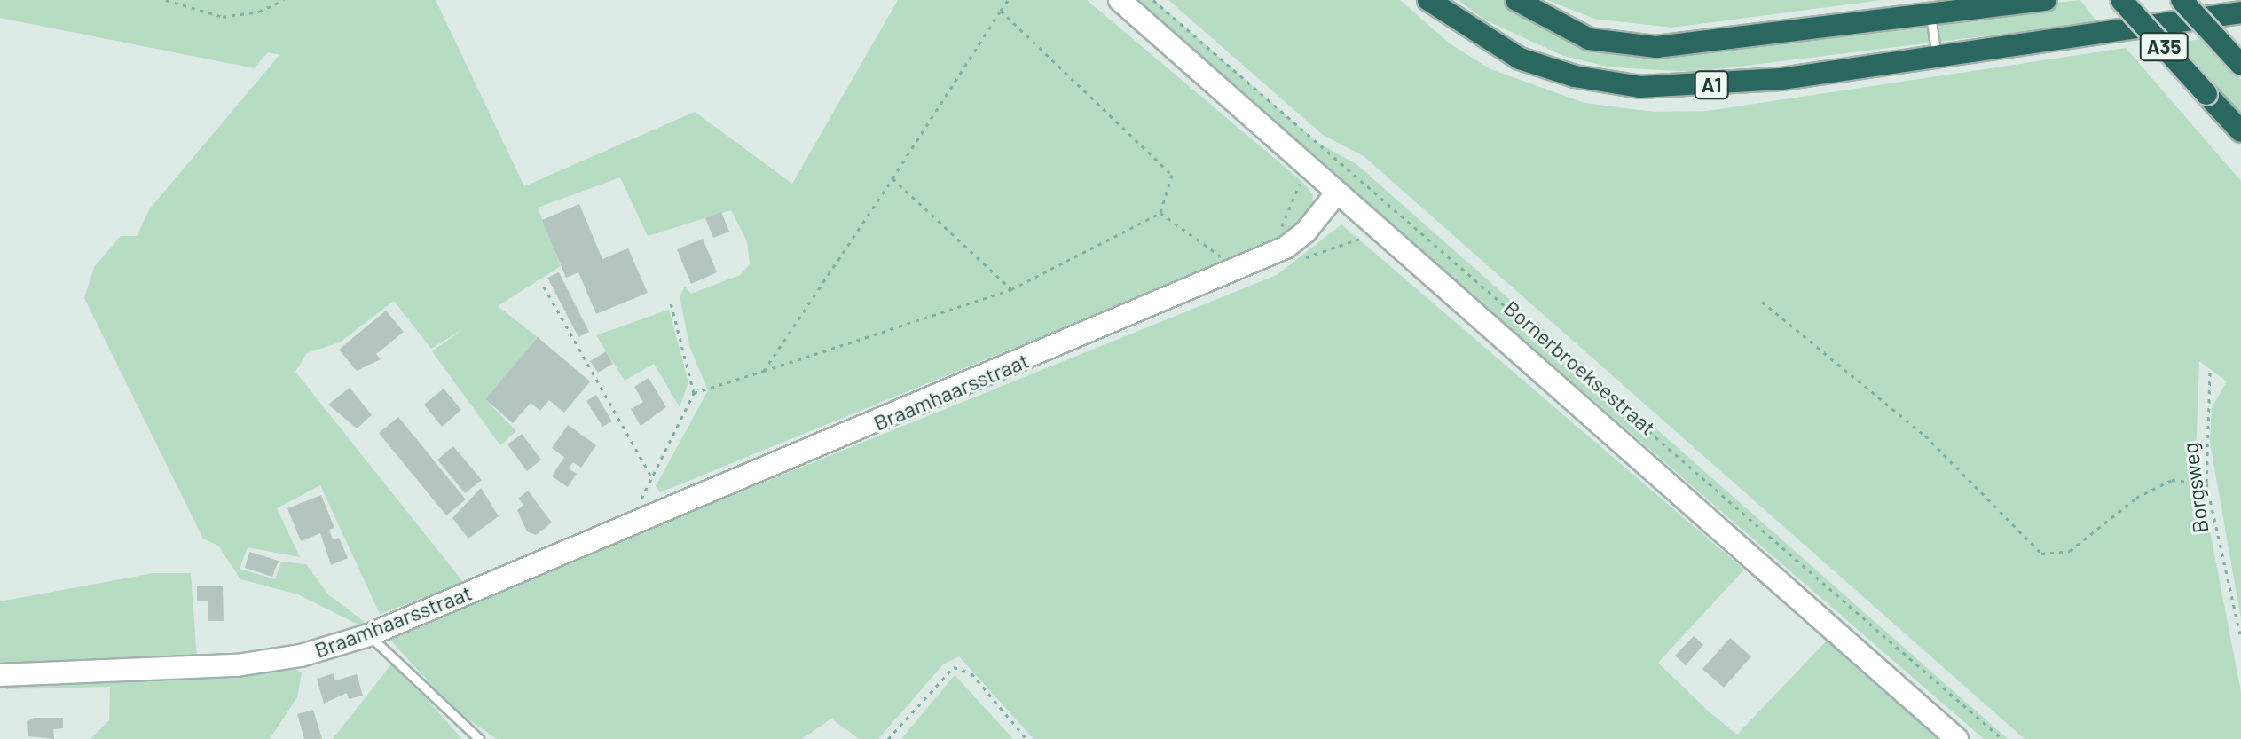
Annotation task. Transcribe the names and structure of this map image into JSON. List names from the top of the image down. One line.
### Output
{"streets":{"highway":["A35","A1"],"street":["Bornerbroeksestraat","Braamhaarsstraat"],"path":["Borgsweg"]},"crossings":[["Bornerbroeksestraat","Braamhaarsstraat"]]}
